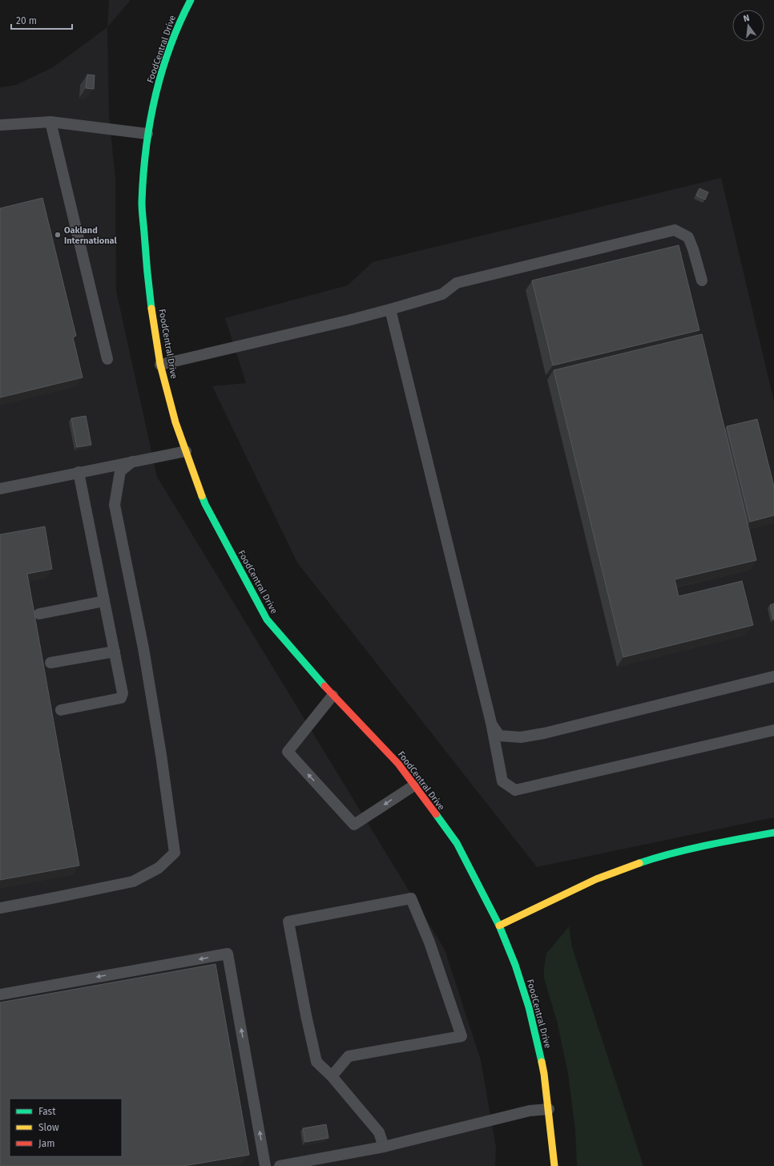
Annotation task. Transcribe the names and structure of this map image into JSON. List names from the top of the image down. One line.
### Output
{"streets":{"street":["FoodCentral Drive"]},"places":["Oakland International"],"legend":["Fast","Slow","Jam"],"scale_bar":"20 m","north":"top"}
